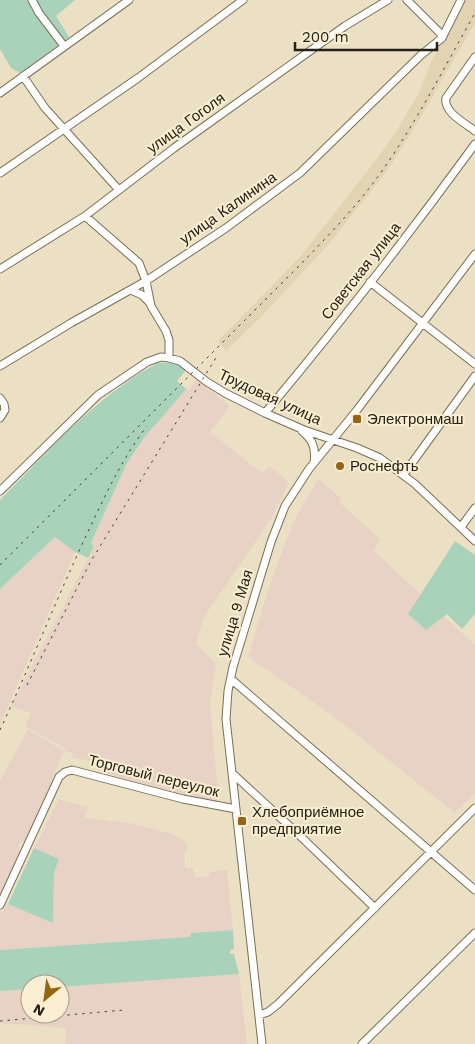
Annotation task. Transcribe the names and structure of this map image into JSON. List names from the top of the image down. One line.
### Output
{"streets":{"street":["улица Гоголя","улица Калинина","Советская улица","Трудовая улица","улица 9 Мая","Торговый переулок"]},"crossings":[["Советская улица","Трудовая улица"],["Трудовая улица","улица 9 Мая"],["улица 9 Мая","Торговый переулок"]],"places":{"transit":["Электронмаш","Хлебоприёмное предприятие"],"other":["Роснефть"]},"scale_bar":"200 m","north":"bottom left"}
